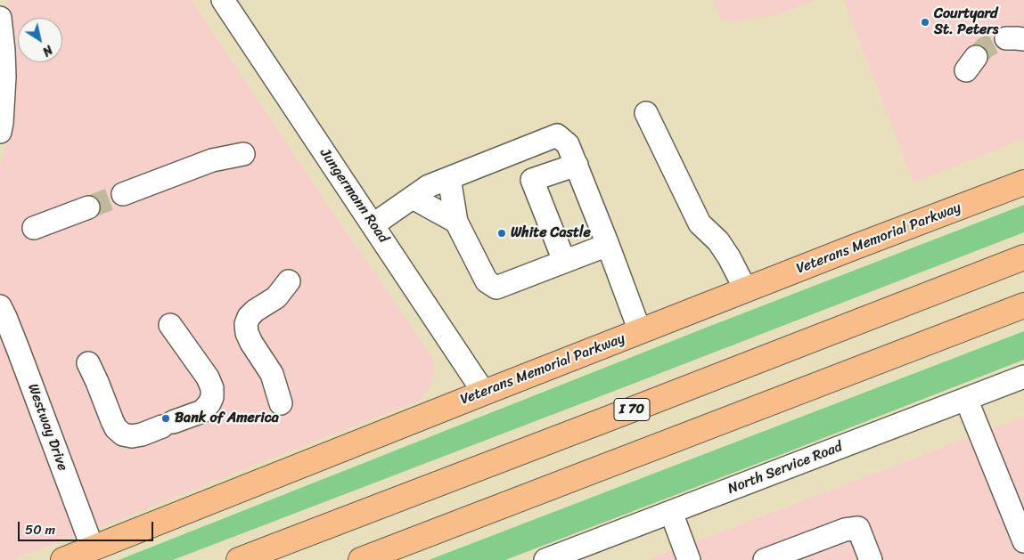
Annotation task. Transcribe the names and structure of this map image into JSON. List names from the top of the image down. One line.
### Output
{"streets":{"main road":["Veterans Memorial Parkway","I 70"],"street":["Jungermann Road","Westway Drive","North Service Road"]},"crossings":[["Jungermann Road","Veterans Memorial Parkway"],["Veterans Memorial Parkway","Westway Drive"]],"places":["Courtyard St. Peters","White Castle","Bank of America"],"scale_bar":"50 m","north":"bottom right"}
